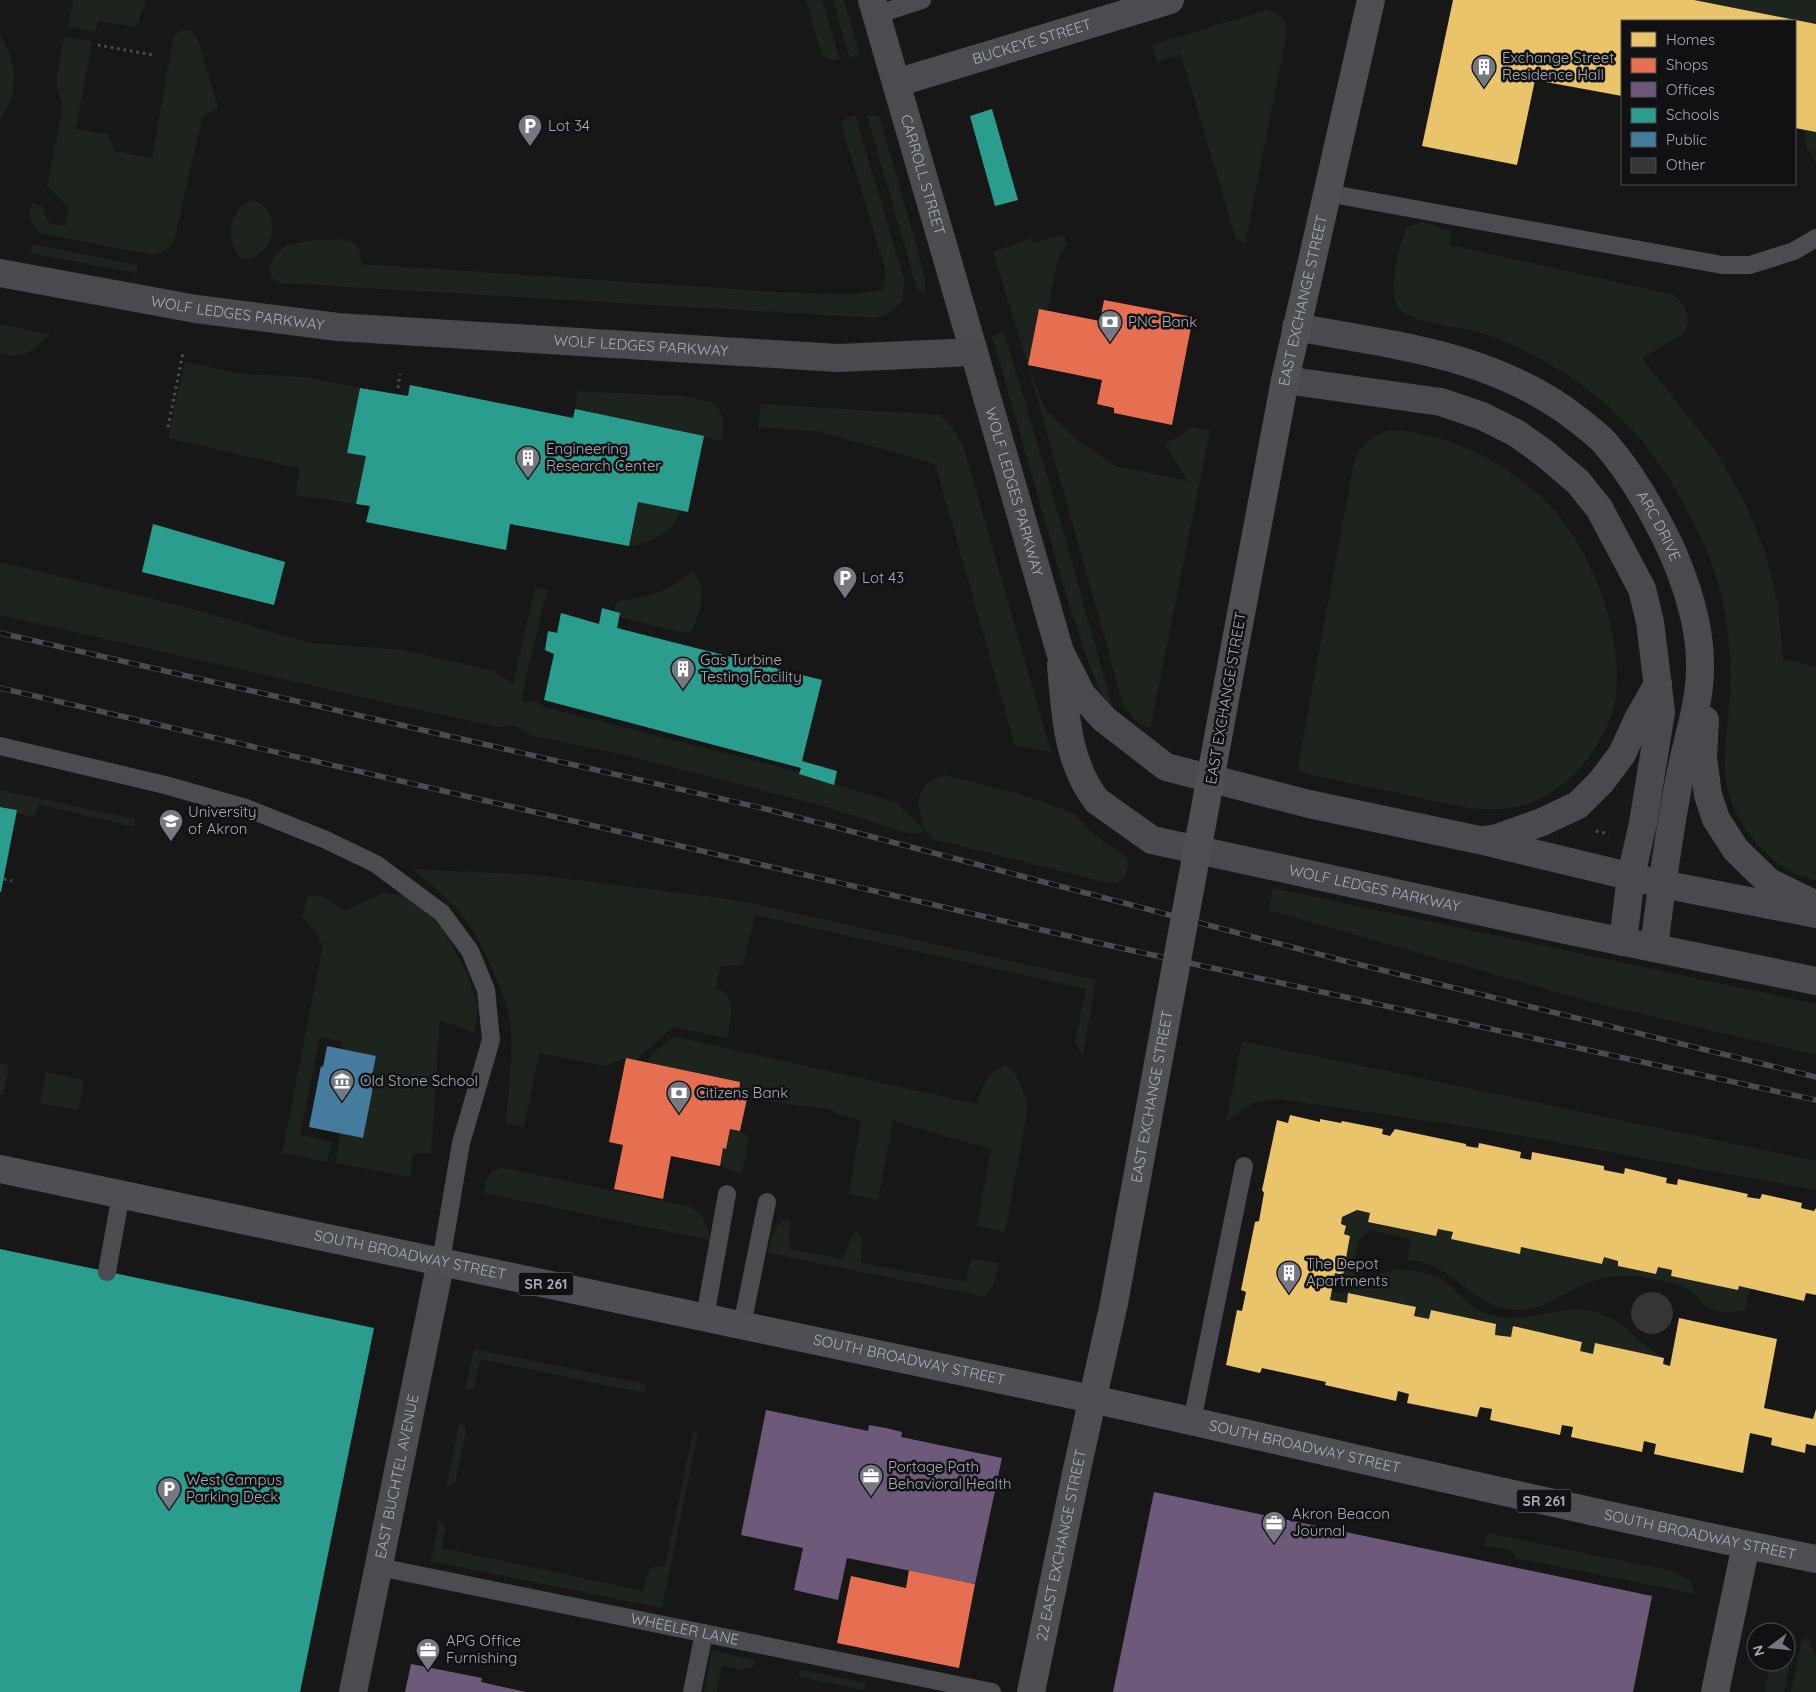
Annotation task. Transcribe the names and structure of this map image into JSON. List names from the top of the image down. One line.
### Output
{"streets":{"main road":["EAST EXCHANGE STREET","WOLF LEDGES PARKWAY","ARC DRIVE","SOUTH BROADWAY STREET","SR 261","22 EAST EXCHANGE STREET"],"street":["BUCKEYE STREET","CARROLL STREET","EAST BUCHTEL AVENUE"],"lane":["WHEELER LANE"]},"crossings":[["BUCKEYE STREET","CARROLL STREET"],["CARROLL STREET","WOLF LEDGES PARKWAY"],["EAST EXCHANGE STREET","ARC DRIVE"],["EAST EXCHANGE STREET","SOUTH BROADWAY STREET"],["EAST EXCHANGE STREET","22 EAST EXCHANGE STREET"],["WOLF LEDGES PARKWAY","ARC DRIVE"],["SOUTH BROADWAY STREET","EAST BUCHTEL AVENUE"],["SOUTH BROADWAY STREET","22 EAST EXCHANGE STREET"],["EAST BUCHTEL AVENUE","WHEELER LANE"]],"places":{"building":["Exchange Street Residence Hall","Engineering Research Center","Gas Turbine Testing Facility","The Depot Apartments"],"parking":["Lot 34","Lot 43","West Campus Parking Deck"],"bank":["PNC Bank","Citizens Bank"],"school or university":["University of Akron"],"museum":["Old Stone School"],"office":["Portage Path Behavioral Health","Akron Beacon Journal","APG Office Furnishing"]},"legend":["Homes","Shops","Offices","Schools","Public","Other"],"north":"left"}
